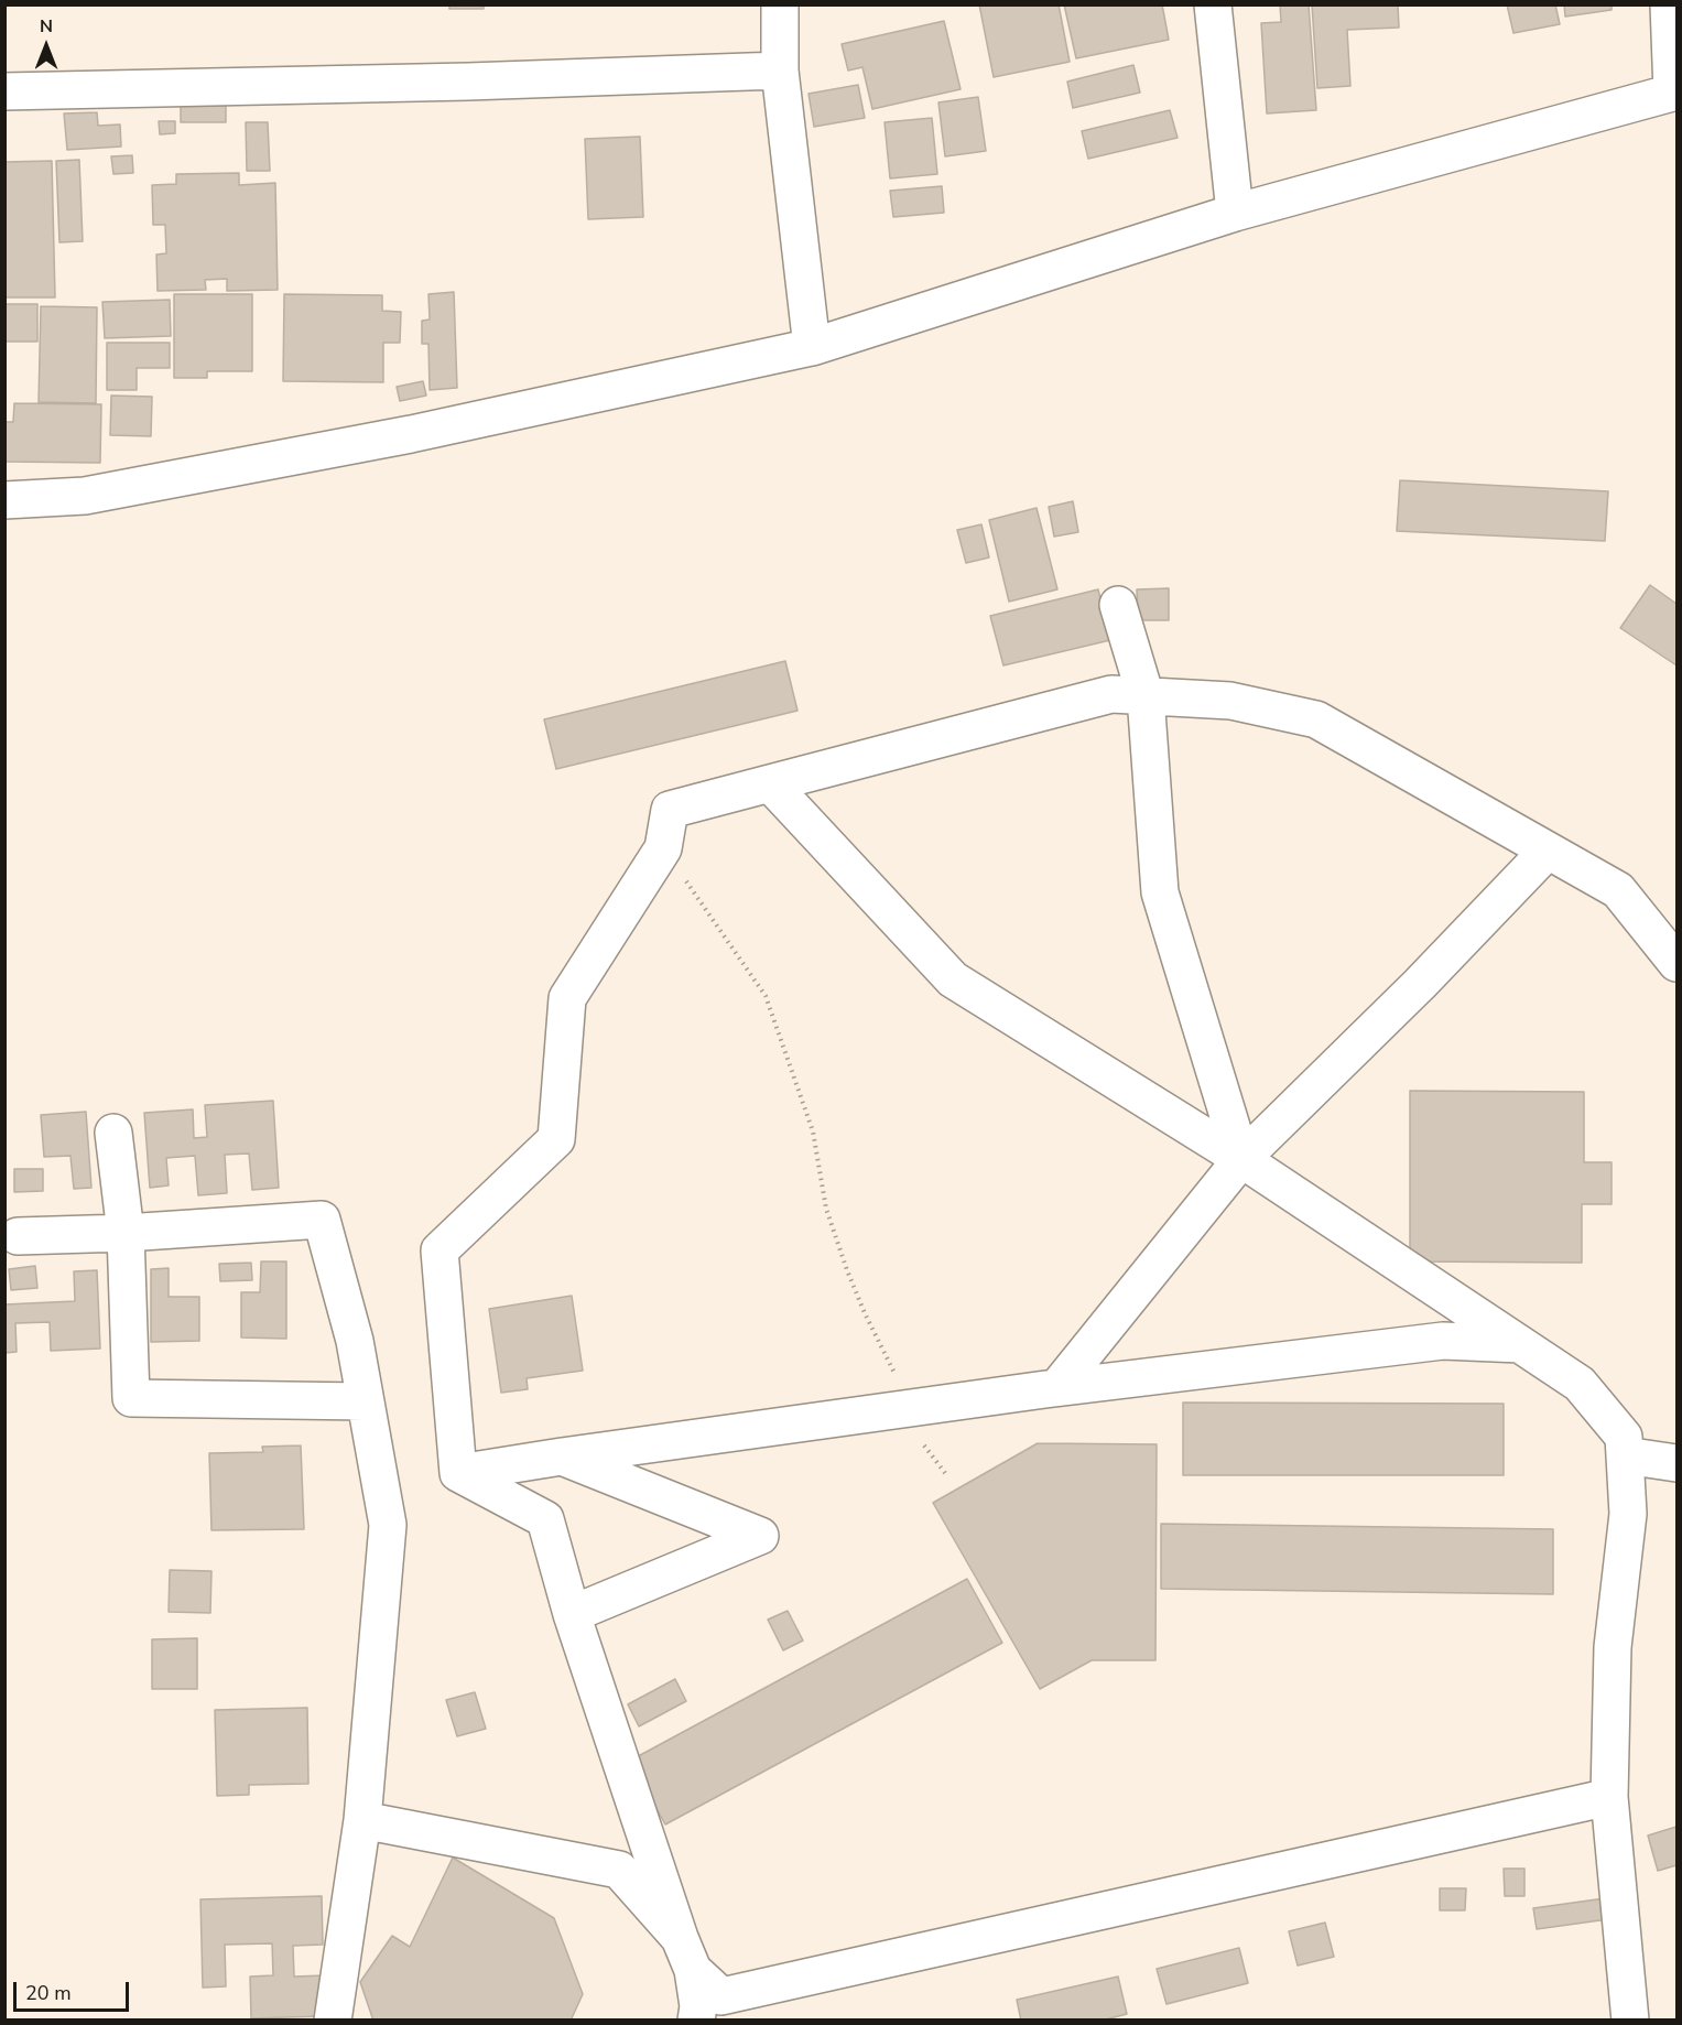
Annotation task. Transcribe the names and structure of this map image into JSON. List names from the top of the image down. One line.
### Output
{"scale_bar":"20 m","north":"top"}
